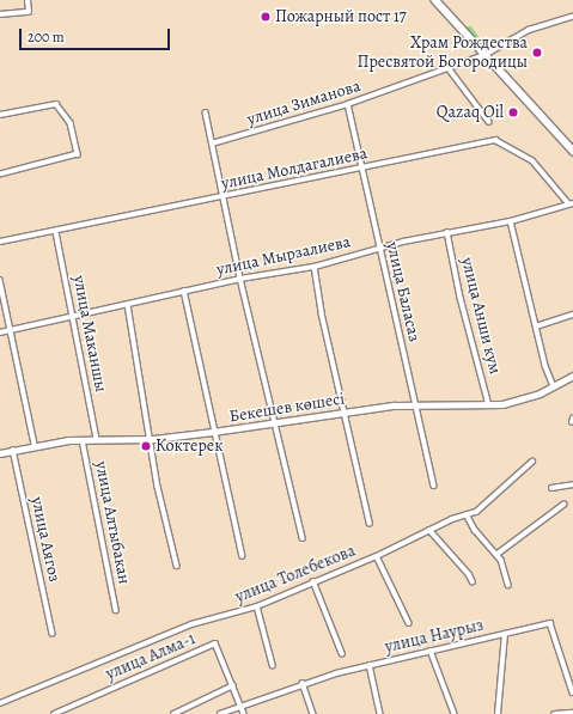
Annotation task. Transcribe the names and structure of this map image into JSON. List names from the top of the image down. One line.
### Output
{"streets":{"main road":["Бекешев көшесі"],"street":["улица Зиманова","улица Молдагалиева","улица Мырзалиева","улица Баласаз","улица Анши кум","улица Маканшы","улица Алтыбакан","улица Аягоз","улица Толебекова","улица Наурыз","улица Алма-1"]},"crossings":[["улица Зиманова","улица Баласаз"],["улица Молдагалиева","улица Мырзалиева"],["улица Молдагалиева","улица Баласаз"],["улица Молдагалиева","улица Маканшы"],["улица Мырзалиева","улица Баласаз"],["улица Мырзалиева","улица Анши кум"],["улица Мырзалиева","улица Маканшы"],["улица Баласаз","Бекешев көшесі"],["улица Анши кум","Бекешев көшесі"],["улица Маканшы","Бекешев көшесі"],["Бекешев көшесі","улица Алтыбакан"],["Бекешев көшесі","улица Аягоз"],["улица Наурыз","улица Алма-1"]],"places":["Пожарный пост 17","Храм Рождества Пресвятой Богородицы","Qazaq Oil","Коктерек"],"scale_bar":"200 m"}
